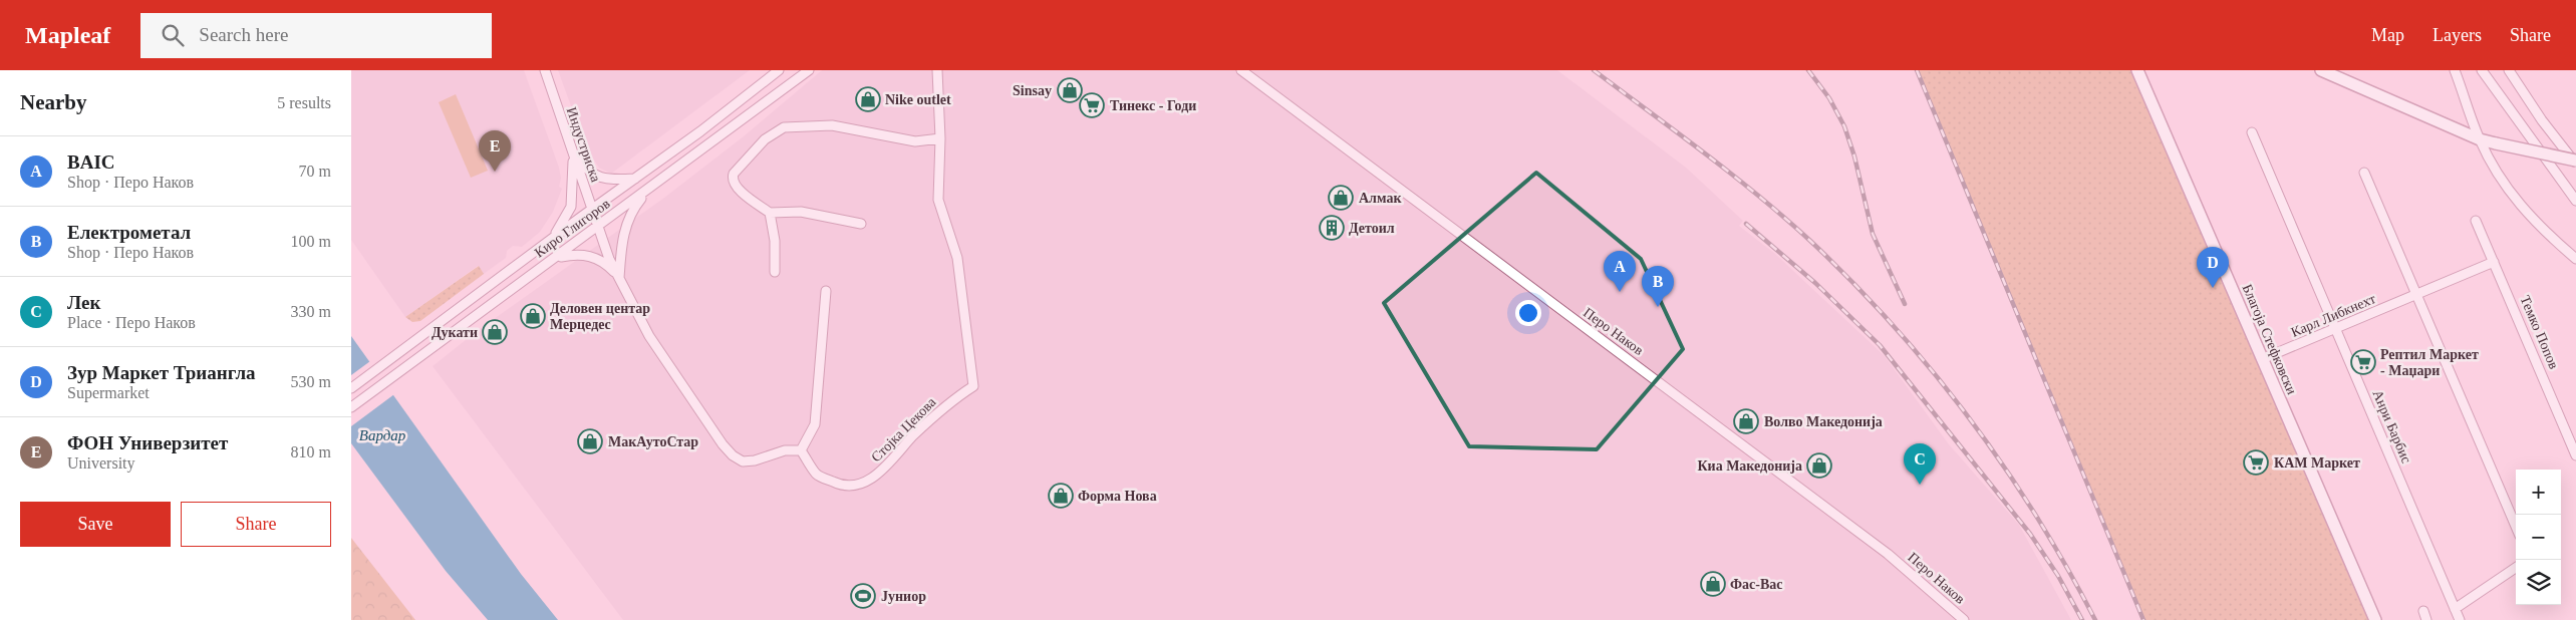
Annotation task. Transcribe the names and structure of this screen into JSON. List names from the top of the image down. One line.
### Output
{"streets":{"main road":["Благоја Стефковски"],"street":["Индустриска","Киро Глигоров","Карл Либкнехт","Перо Наков","Темко Попов","Анри Барбис","Стојка Цекова"]},"crossings":[["Индустриска","Киро Глигоров"],["Карл Либкнехт","Темко Попов"],["Карл Либкнехт","Благоја Стефковски"],["Карл Либкнехт","Анри Барбис"]],"water":["Вардар"],"places":{"shop":["Sinsay","Nike outlet","Алмак","Деловен центар Мерцедес","Дукати","Волво Македонија","МакАутоСтар","Киа Македонија","Форма Нова","Фас-Вас"],"supermarket":["Тинекс - Годи","Рептил Маркет - Маџари","КАМ Маркет"],"building":["Детоил"],"sports":["Јуниор"]},"page":{"header":"Mapleaf","search":"Search here","nav":["Map","Layers","Share"],"heading":["Nearby","5 results"],"pins":["E","D","A","B","C"],"list":[{"mark":"A","name":"BAIC","note":"Shop · Перо Наков","value":"70 m"},{"mark":"B","name":"Електрометал","note":"Shop · Перо Наков","value":"100 m"},{"mark":"C","name":"Лек","note":"Place · Перо Наков","value":"330 m"},{"mark":"D","name":"Зур Маркет Триангла","note":"Supermarket","value":"530 m"},{"mark":"E","name":"ФОН Универзитет","note":"University","value":"810 m"}],"map_buttons":["+","−"],"buttons":["Save","Share"]}}
